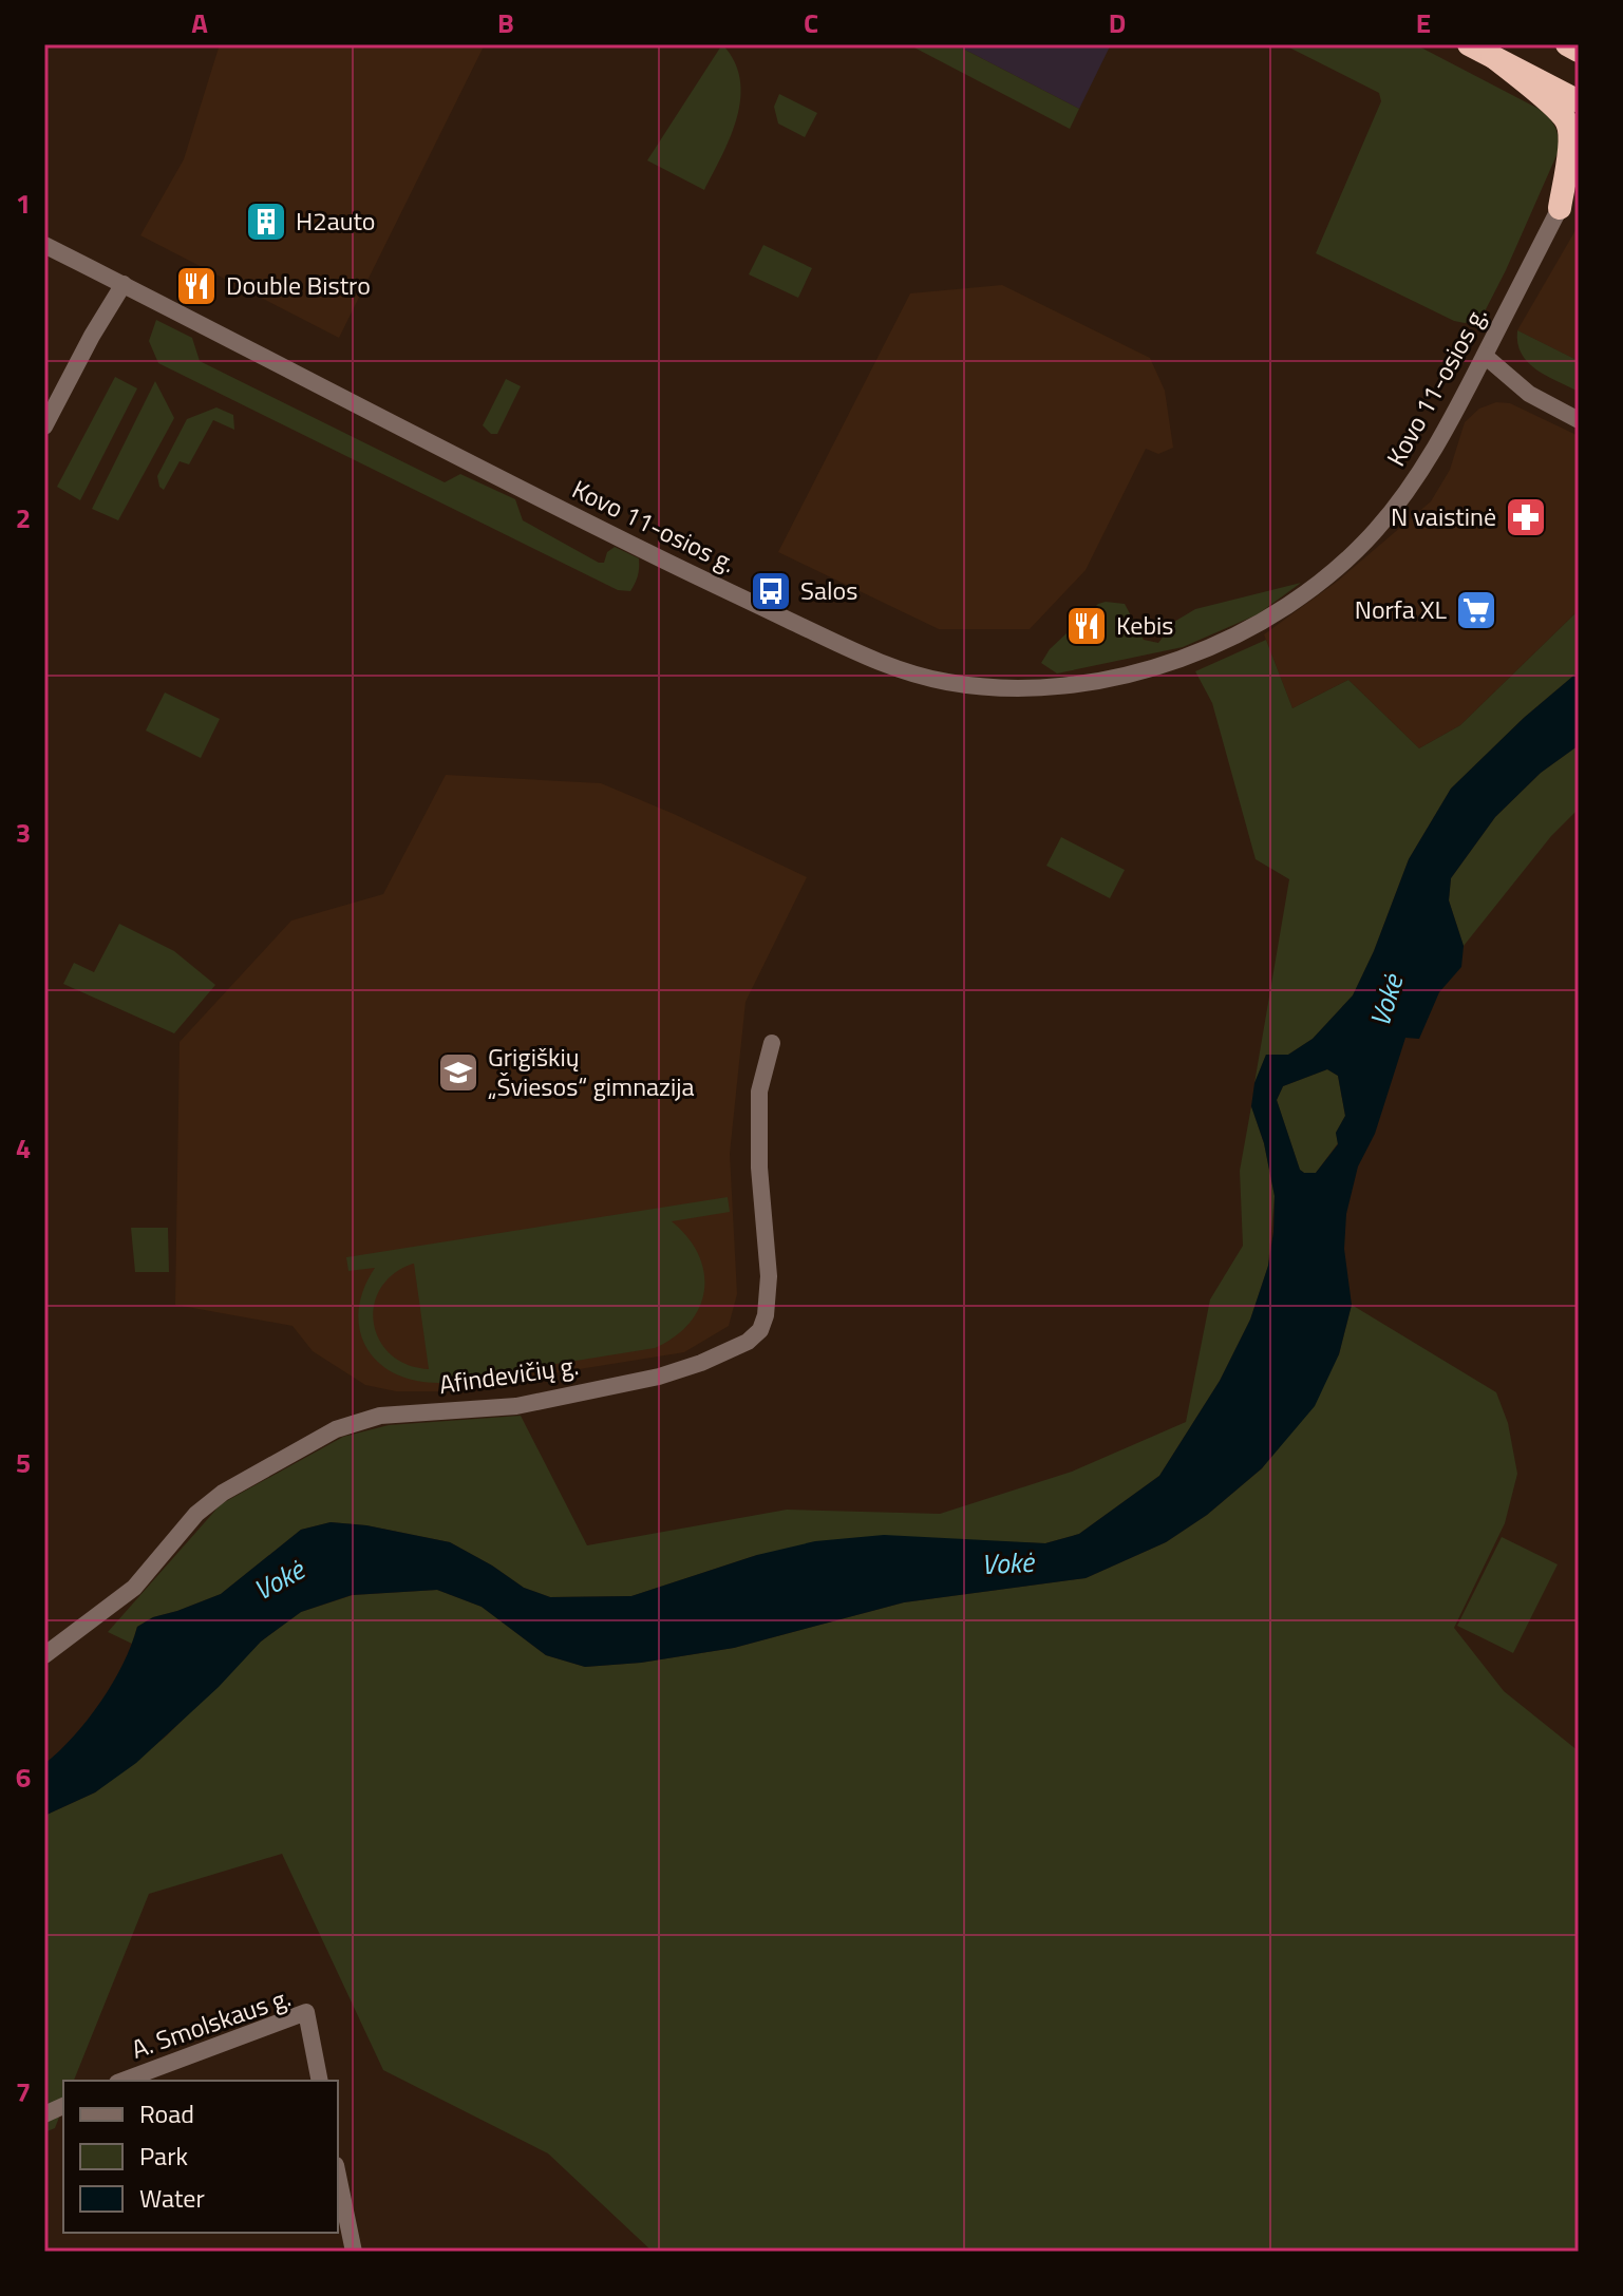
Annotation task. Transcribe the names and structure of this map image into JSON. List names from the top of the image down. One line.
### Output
{"streets":{"street":["Kovo 11-osios g.","Afindevičių g.","A. Smolskaus g."]},"water":["Vokė"],"places":{"building":["H2auto"],"restaurant":["Double Bistro","Kebis"],"pharmacy":["N vaistinė"],"bus stop":["Salos"],"supermarket":["Norfa XL"],"school or university":["Grigiškių „Šviesos“ gimnazija"]},"legend":["Road","Park","Water"],"grid":{"columns":["A","B","C","D","E"],"rows":["1","2","3","4","5","6","7"]}}
